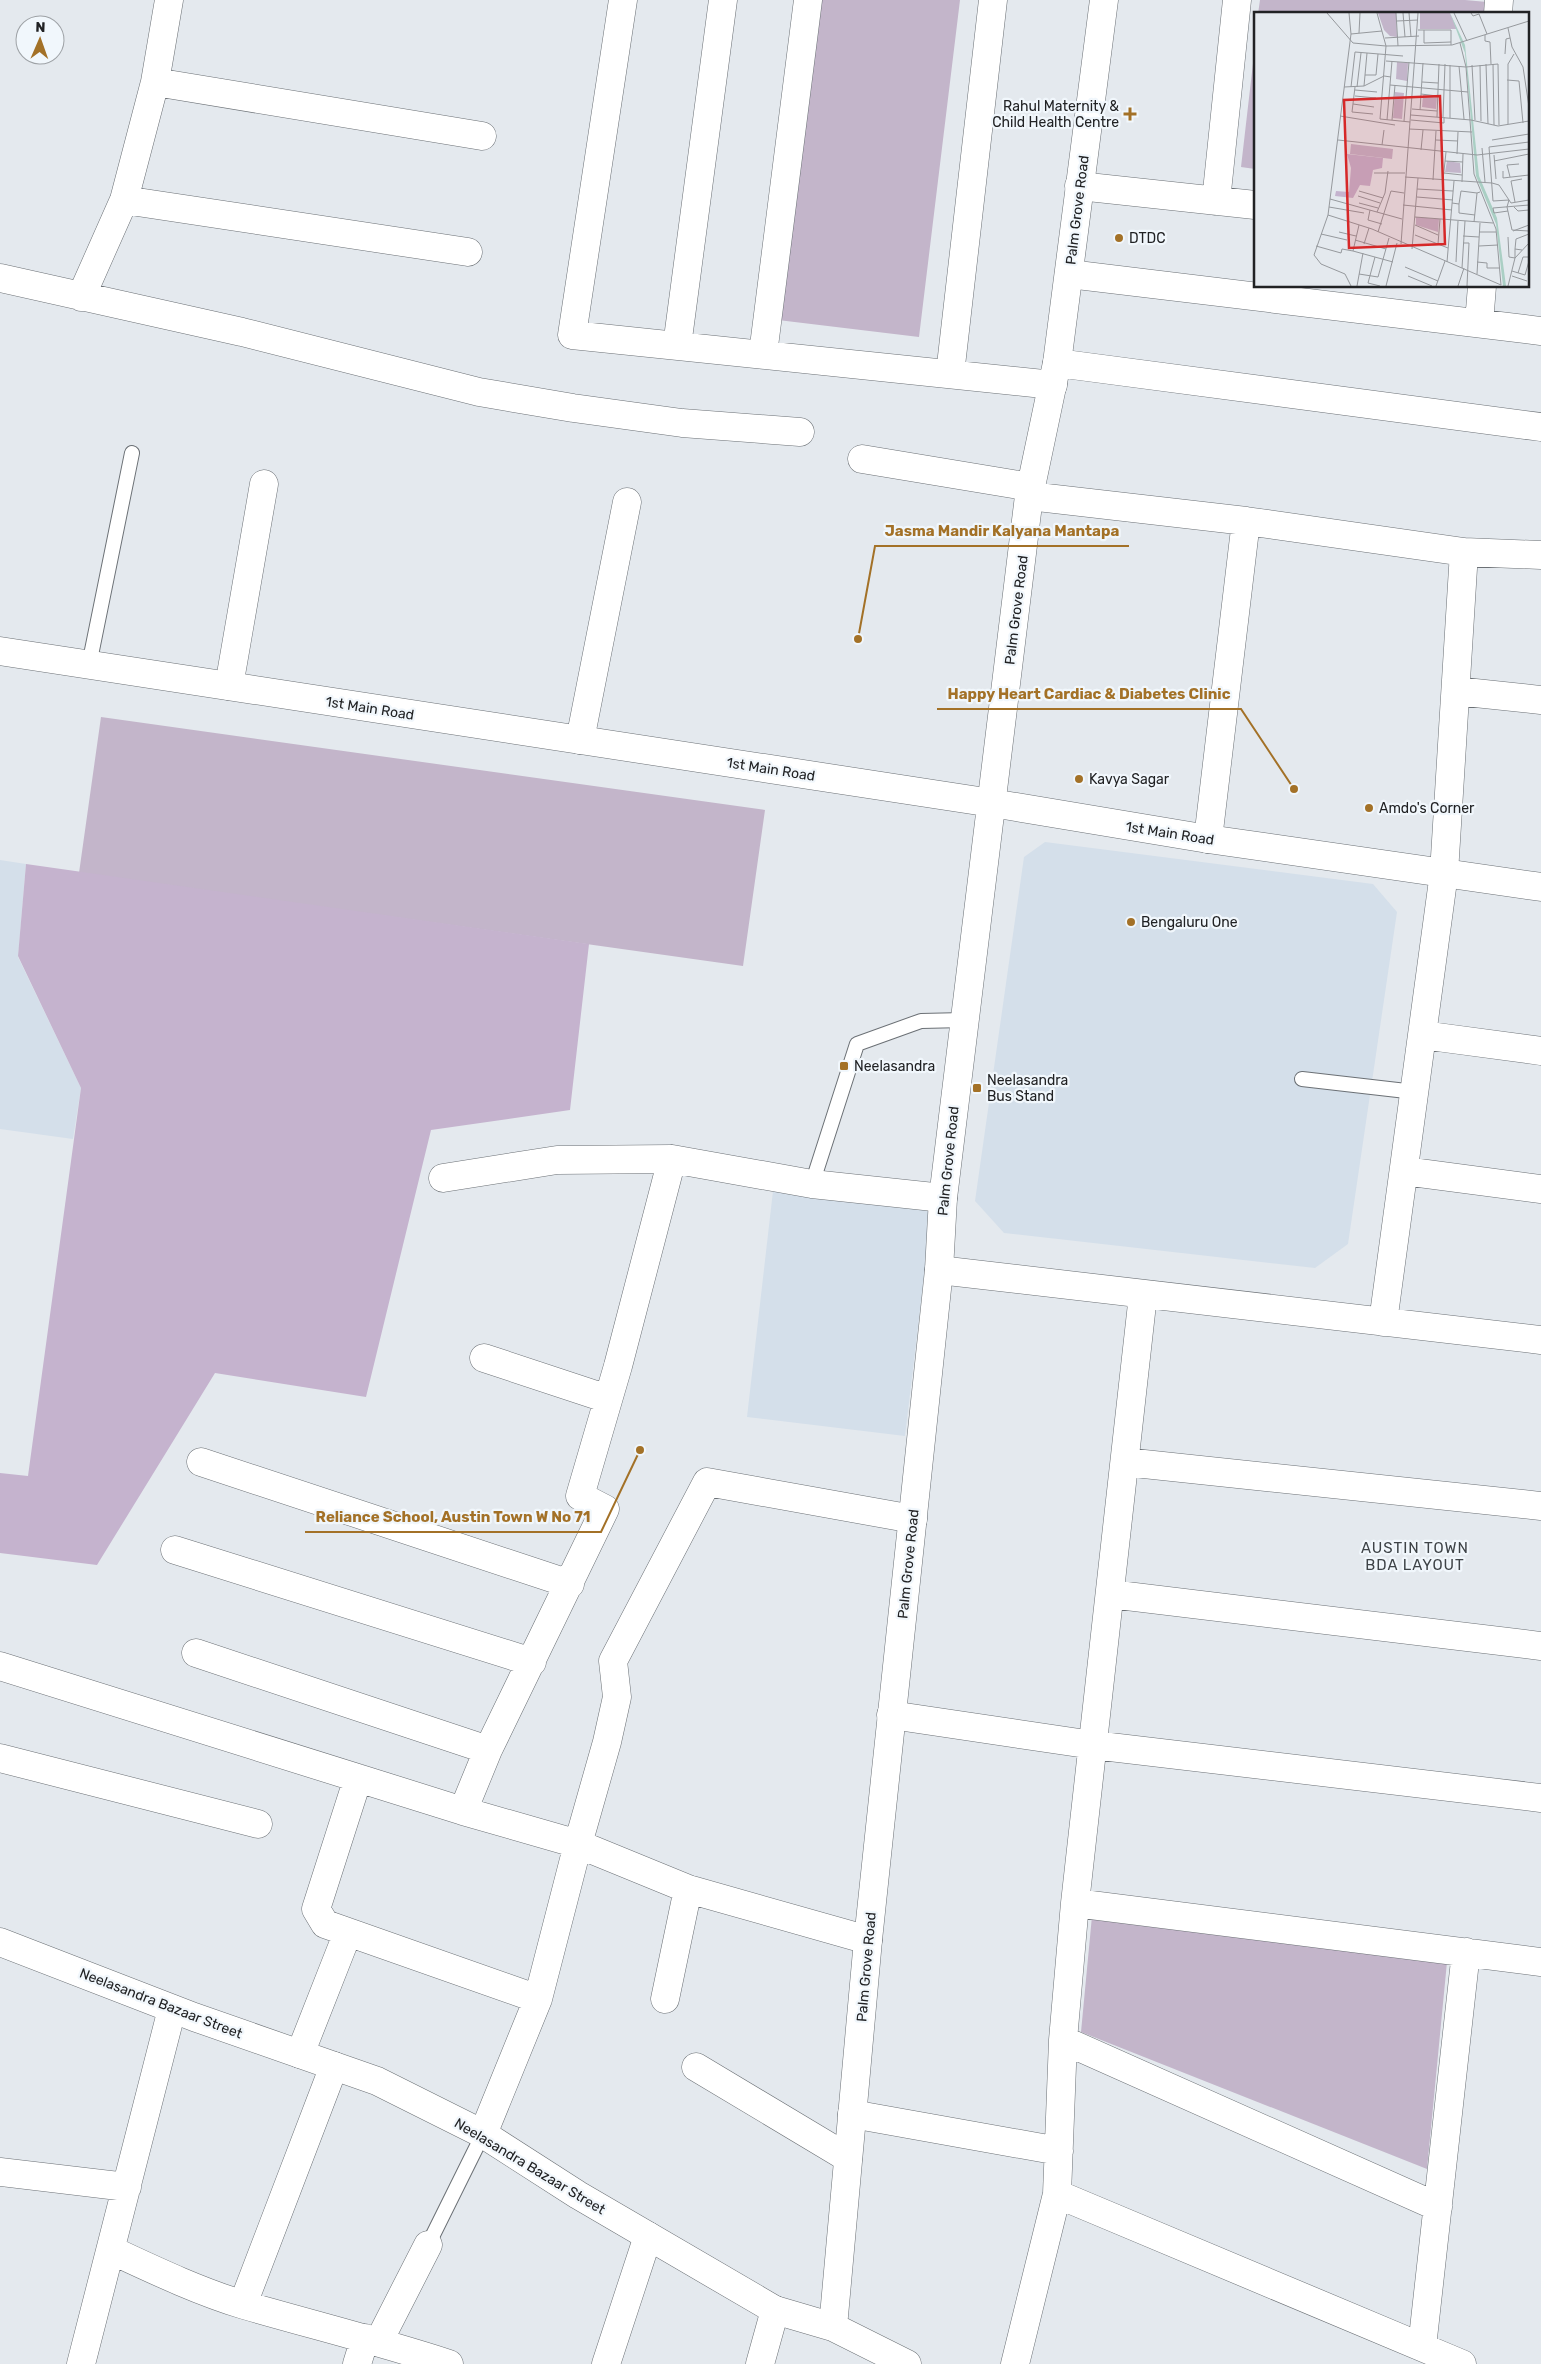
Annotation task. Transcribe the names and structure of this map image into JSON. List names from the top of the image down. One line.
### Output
{"streets":{"street":["Palm Grove Road","1st Main Road","Neelasandra Bazaar Street"]},"crossings":[["Palm Grove Road","1st Main Road"],["Palm Grove Road","Neelasandra Bazaar Street"]],"districts":["AUSTIN TOWN BDA LAYOUT"],"places":{"health":["Rahul Maternity & Child Health Centre"],"other":["DTDC","Jasma Mandir Kalyana Mantapa","Kavya Sagar","Happy Heart Cardiac & Diabetes Clinic","Amdo's Corner","Bengaluru One","Reliance School, Austin Town W No 71"],"transit":["Neelasandra","Neelasandra Bus Stand"]},"north":"top"}
